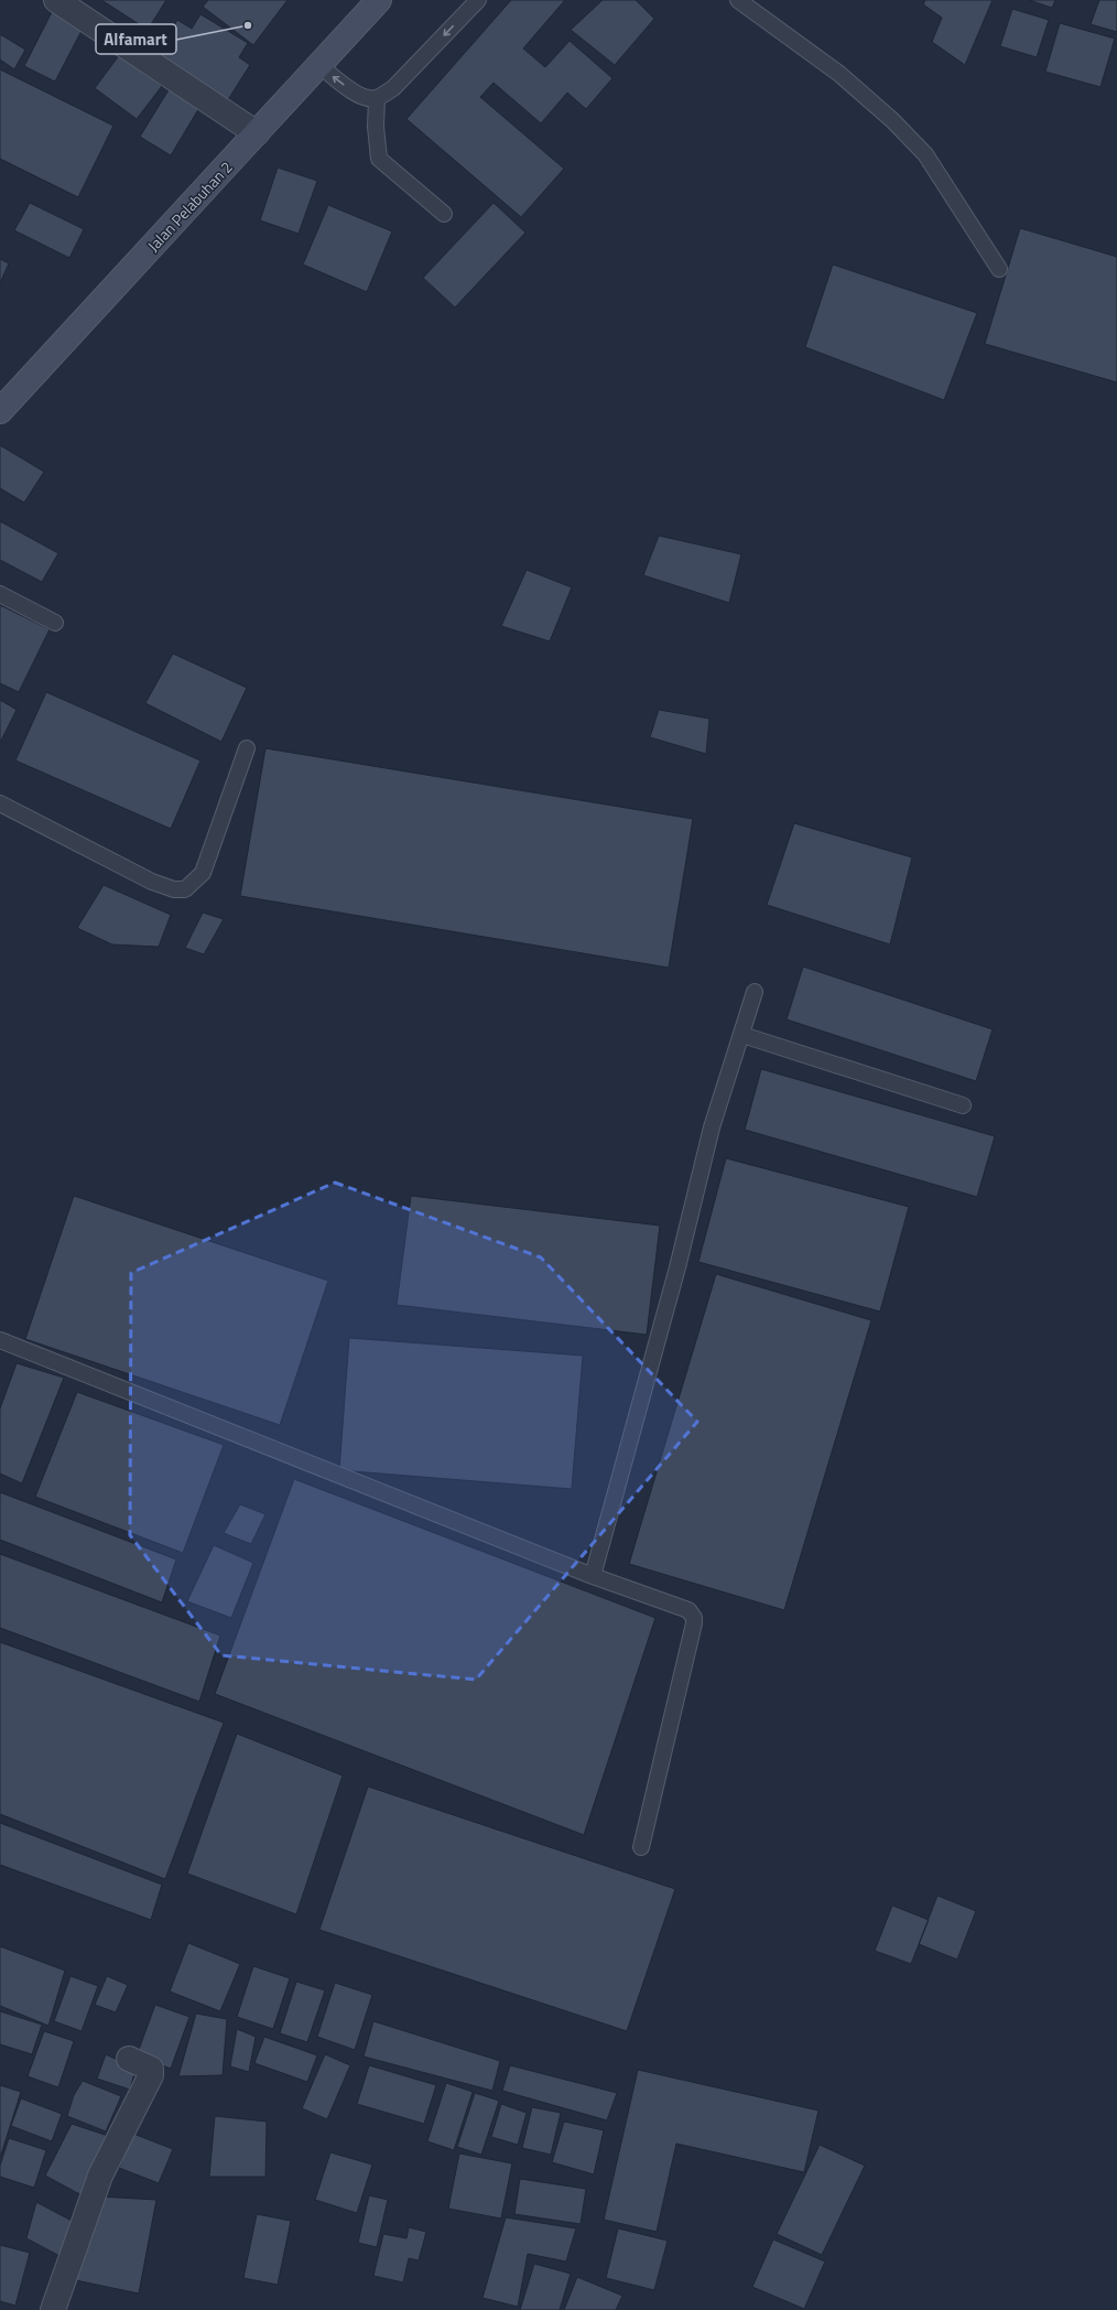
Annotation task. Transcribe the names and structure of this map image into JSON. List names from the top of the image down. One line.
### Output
{"streets":{"main road":["Jalan Pelabuhan 2"]},"places":["Alfamart"]}
